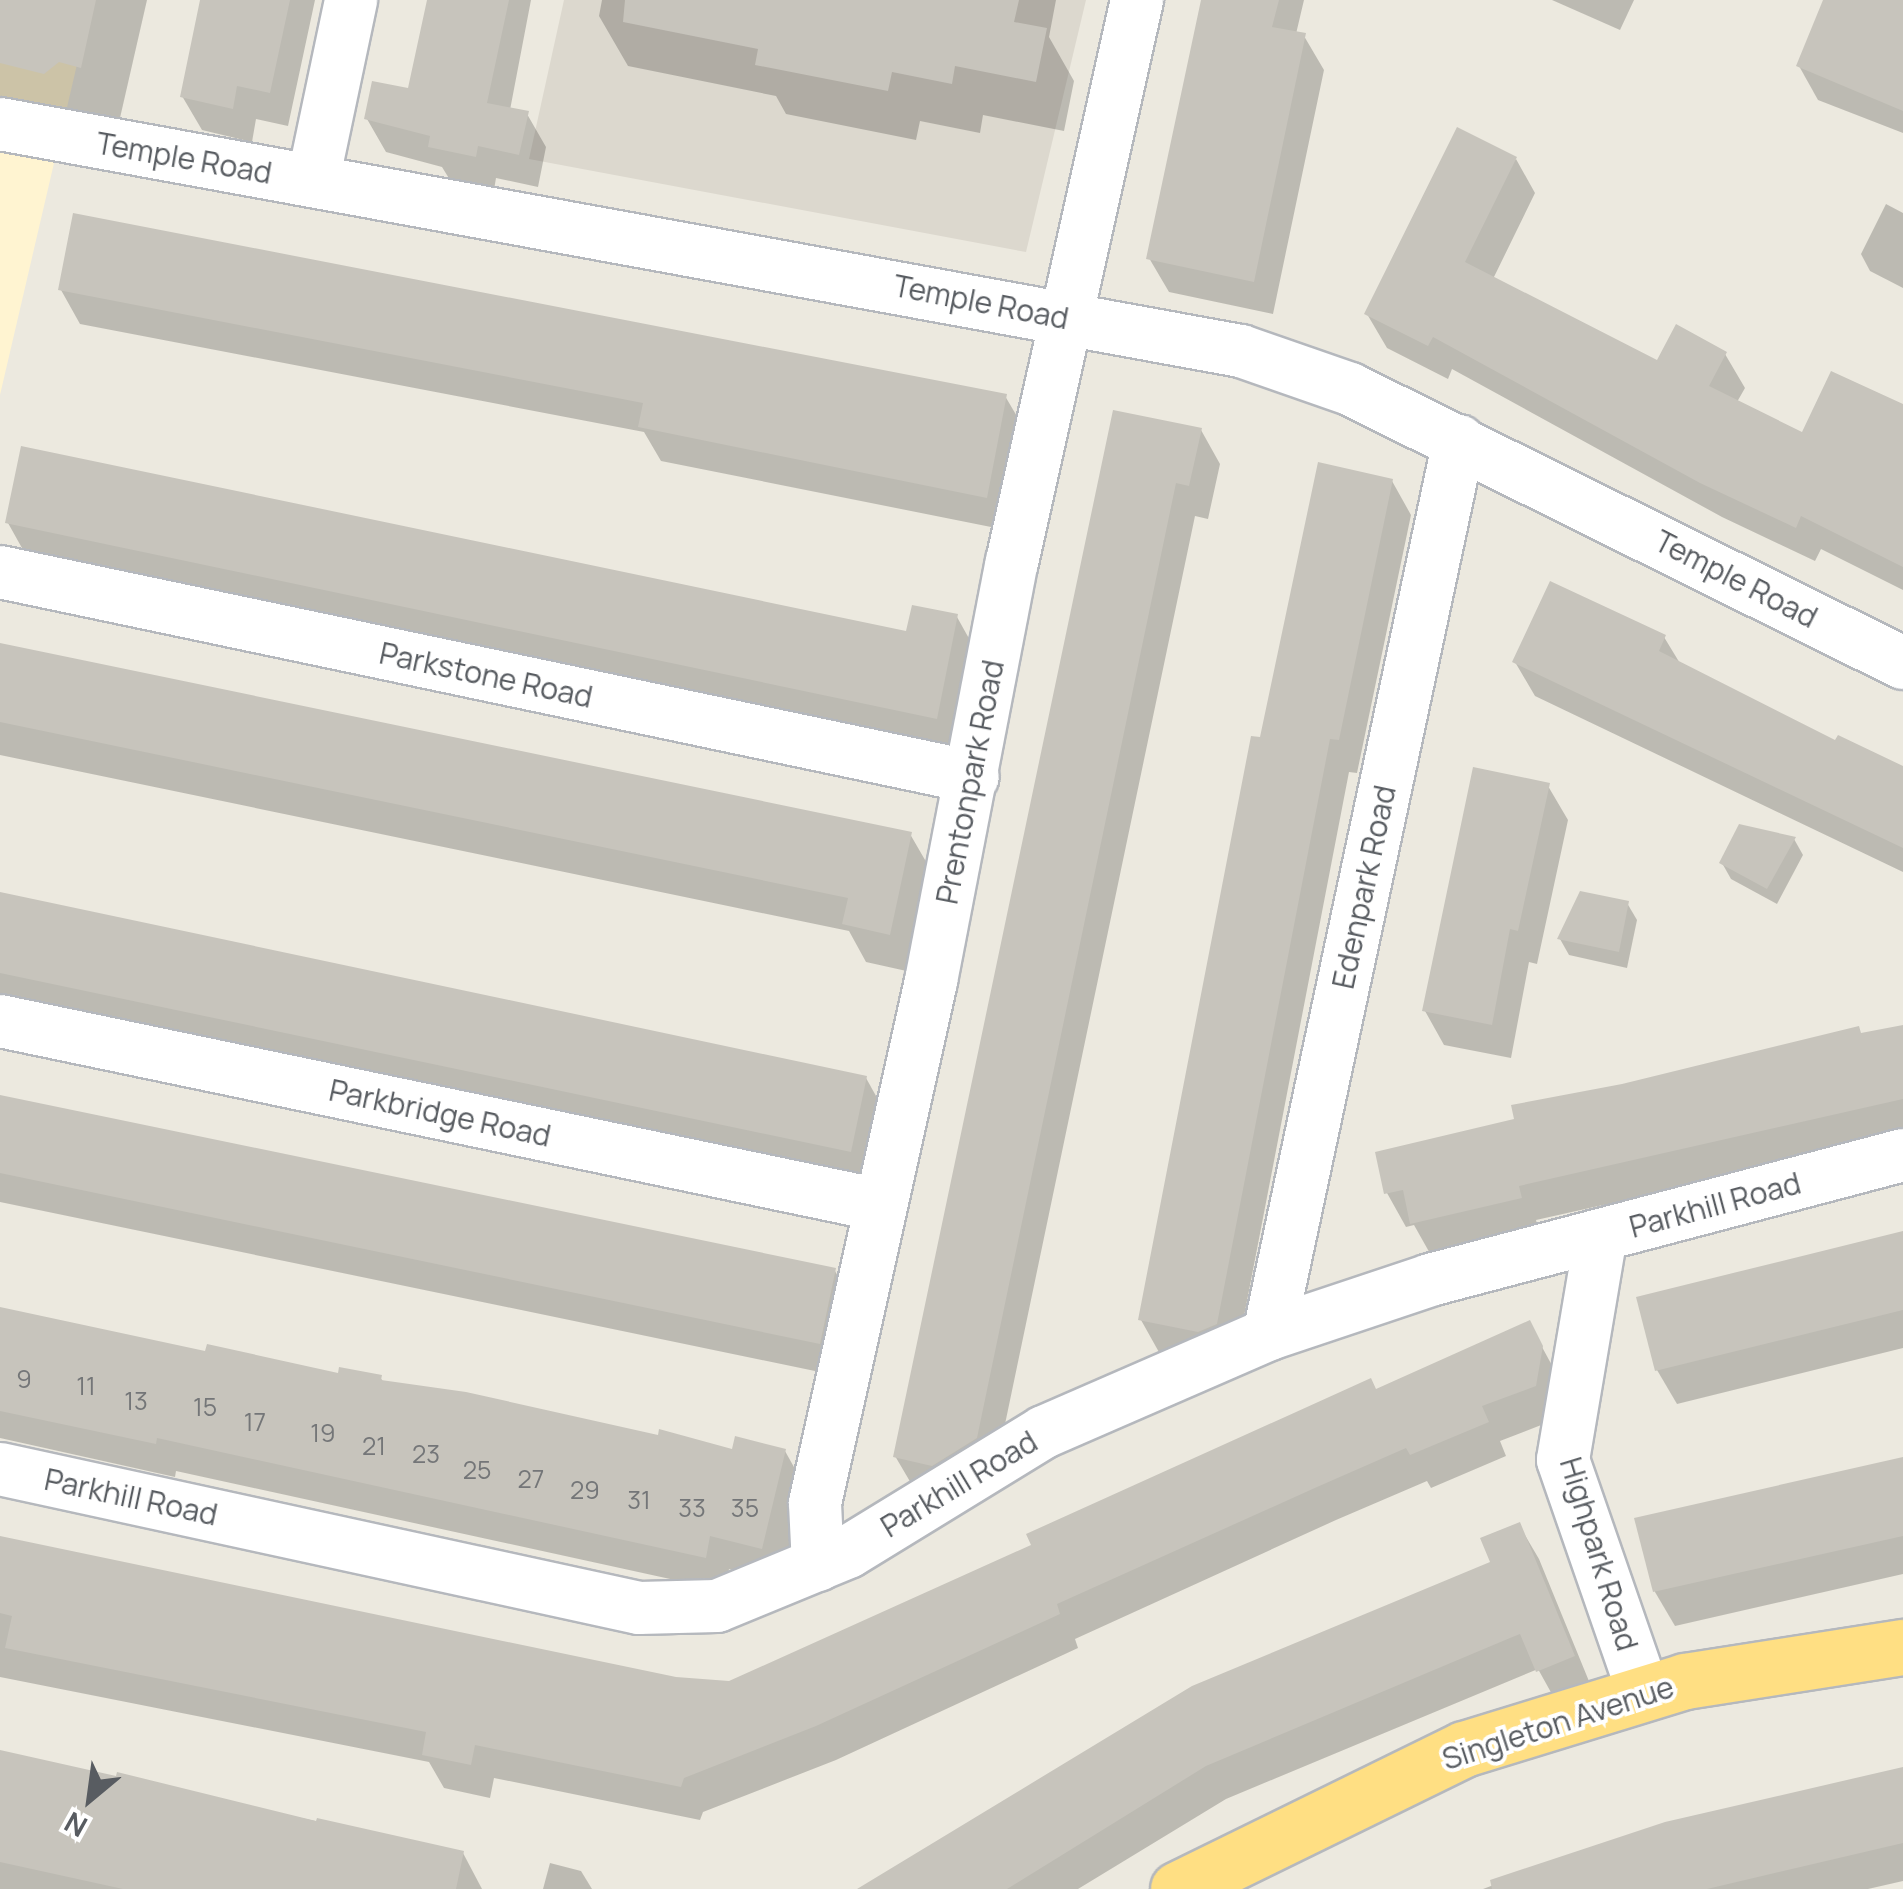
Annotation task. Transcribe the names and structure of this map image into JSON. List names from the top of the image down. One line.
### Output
{"streets":{"highway":["Singleton Avenue"],"street":["Temple Road","Parkstone Road","Prentonpark Road","Edenpark Road","Parkbridge Road","Parkhill Road","Highpark Road"]},"crossings":[["Temple Road","Prentonpark Road"],["Temple Road","Edenpark Road"],["Parkstone Road","Prentonpark Road"],["Prentonpark Road","Parkbridge Road"],["Prentonpark Road","Parkhill Road"],["Edenpark Road","Parkhill Road"],["Parkhill Road","Highpark Road"],["Highpark Road","Singleton Avenue"]],"house_numbers":["9","11","13","15","17","19","21","23","25","27","29","31","33","35"],"north":"bottom left"}
